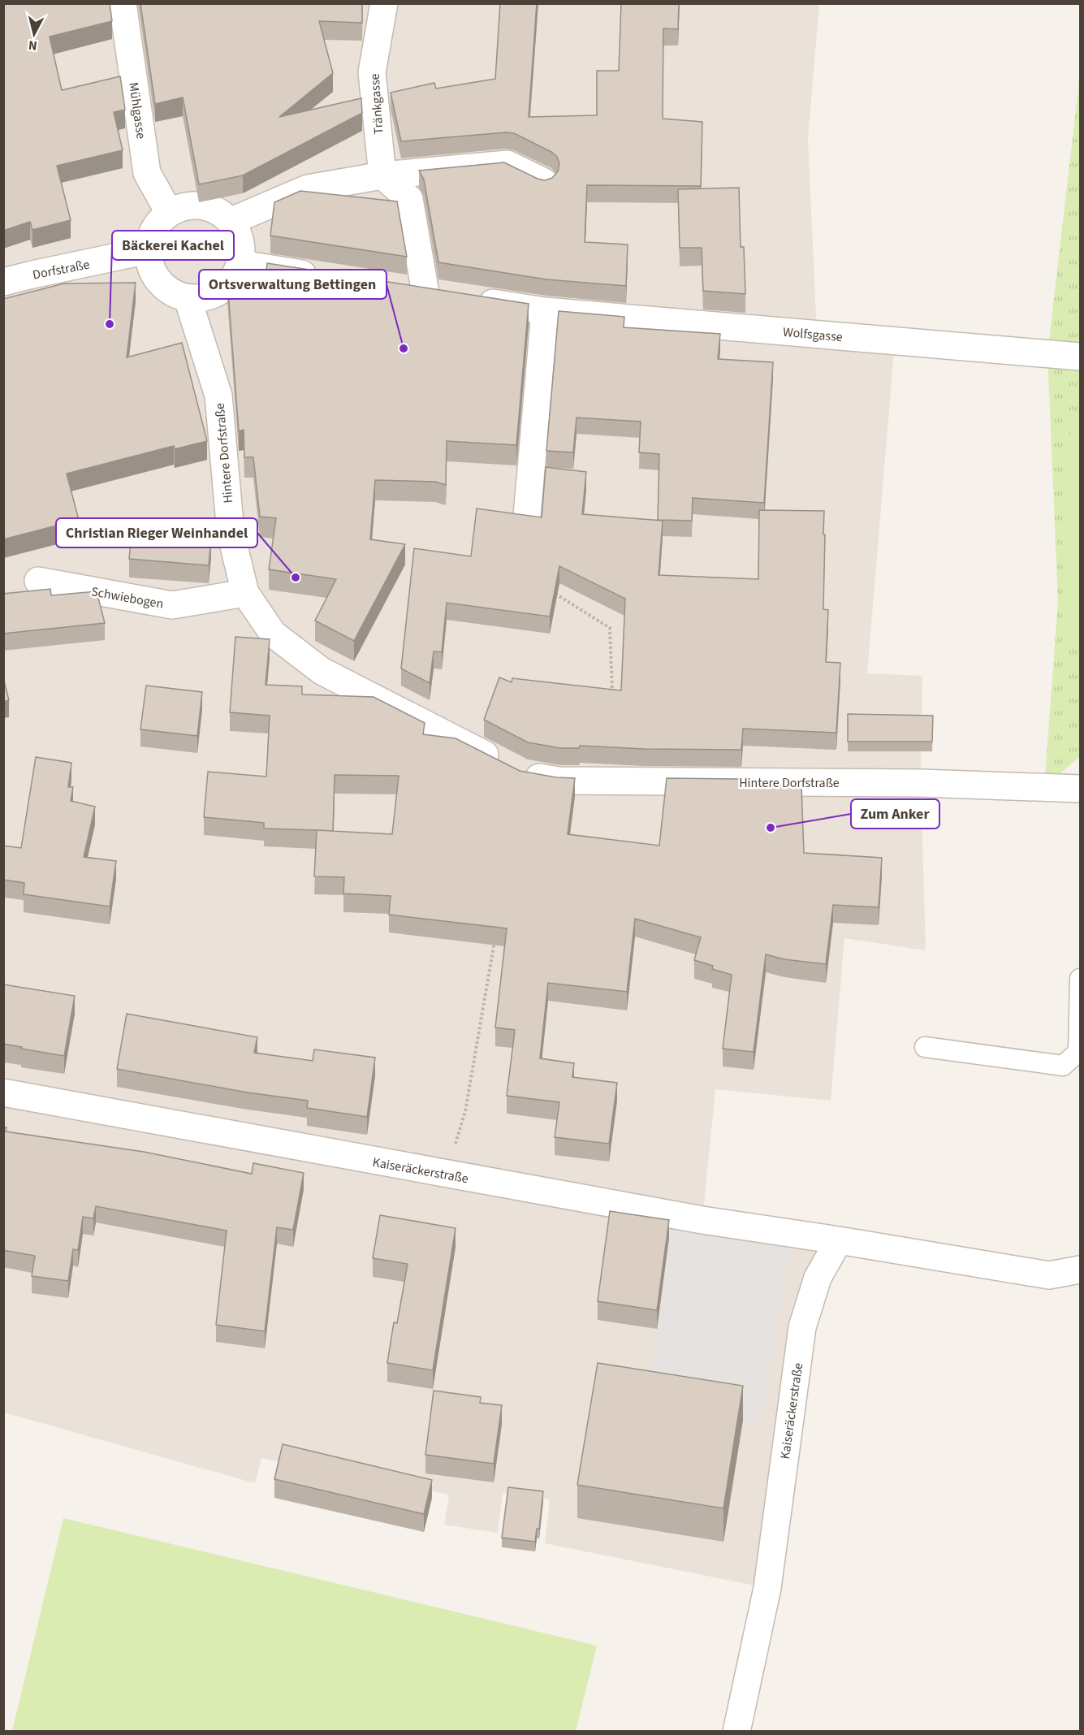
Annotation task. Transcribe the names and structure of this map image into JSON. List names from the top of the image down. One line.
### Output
{"streets":{"street":["Tränkgasse","Mühlgasse","Dorfstraße","Wolfsgasse","Hintere Dorfstraße","Schwiebogen","Kaiseräckerstraße"]},"crossings":[["Mühlgasse","Dorfstraße"],["Mühlgasse","Hintere Dorfstraße"],["Dorfstraße","Hintere Dorfstraße"],["Hintere Dorfstraße","Schwiebogen"]],"places":["Bäckerei Kachel","Ortsverwaltung Bettingen","Christian Rieger Weinhandel","Zum Anker"],"north":"bottom"}
